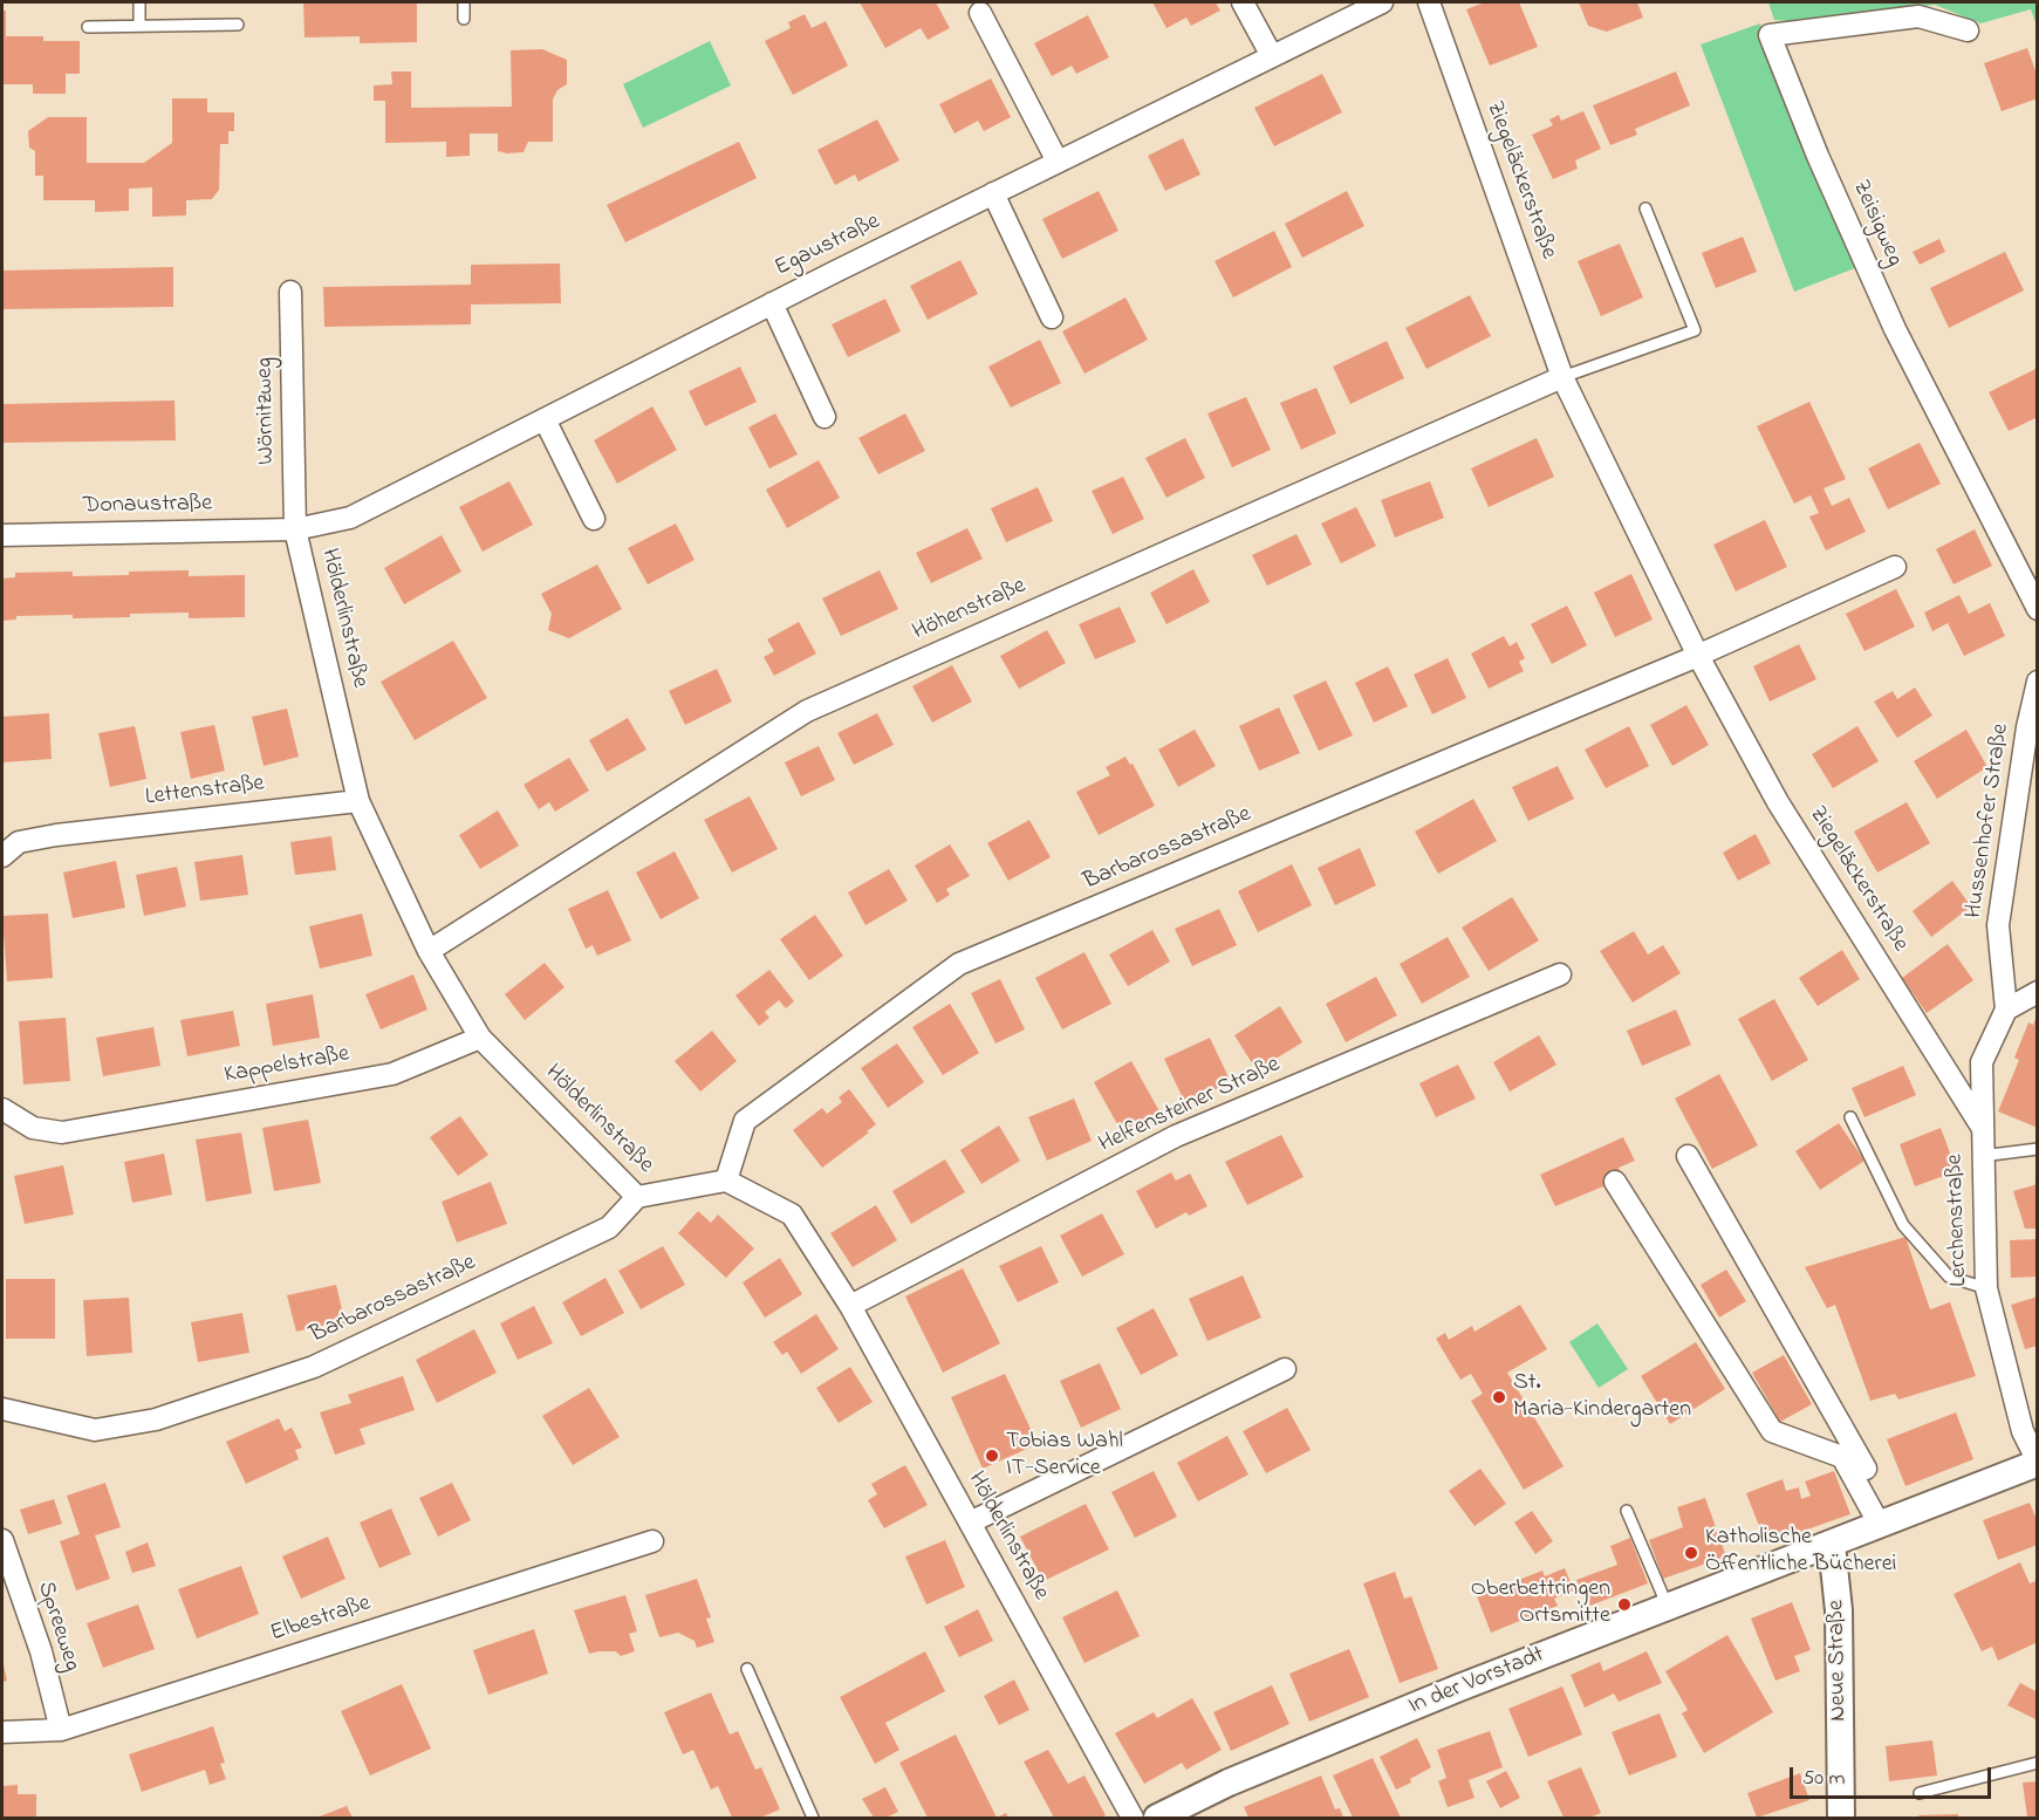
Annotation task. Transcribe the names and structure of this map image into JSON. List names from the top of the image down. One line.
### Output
{"streets":{"street":["Ziegeläckerstraße","Zeisigweg","Egaustraße","Wörnitzweg","Donaustraße","Höhenstraße","Hölderlinstraße","Lettenstraße","Hussenhofer Straße","Barbarossastraße","Kappelstraße","Helfensteiner Straße","Lerchenstraße","Elbestraße","Spreeweg","Neue Straße","In der Vorstadt"]},"crossings":[["Ziegeläckerstraße","Höhenstraße"],["Ziegeläckerstraße","Barbarossastraße"],["Ziegeläckerstraße","Lerchenstraße"],["Egaustraße","Wörnitzweg"],["Egaustraße","Donaustraße"],["Egaustraße","Hölderlinstraße"],["Wörnitzweg","Donaustraße"],["Wörnitzweg","Hölderlinstraße"],["Donaustraße","Hölderlinstraße"],["Höhenstraße","Hölderlinstraße"],["Hölderlinstraße","Lettenstraße"],["Hölderlinstraße","Barbarossastraße"],["Hölderlinstraße","Kappelstraße"],["Hölderlinstraße","Helfensteiner Straße"],["Hussenhofer Straße","Lerchenstraße"],["Lerchenstraße","In der Vorstadt"],["Elbestraße","Spreeweg"],["Neue Straße","In der Vorstadt"]],"places":["St. Maria-Kindergarten","Tobias Wahl IT-Service","Katholische Öffentliche Bücherei","Oberbettringen Ortsmitte"],"scale_bar":"50 m"}
